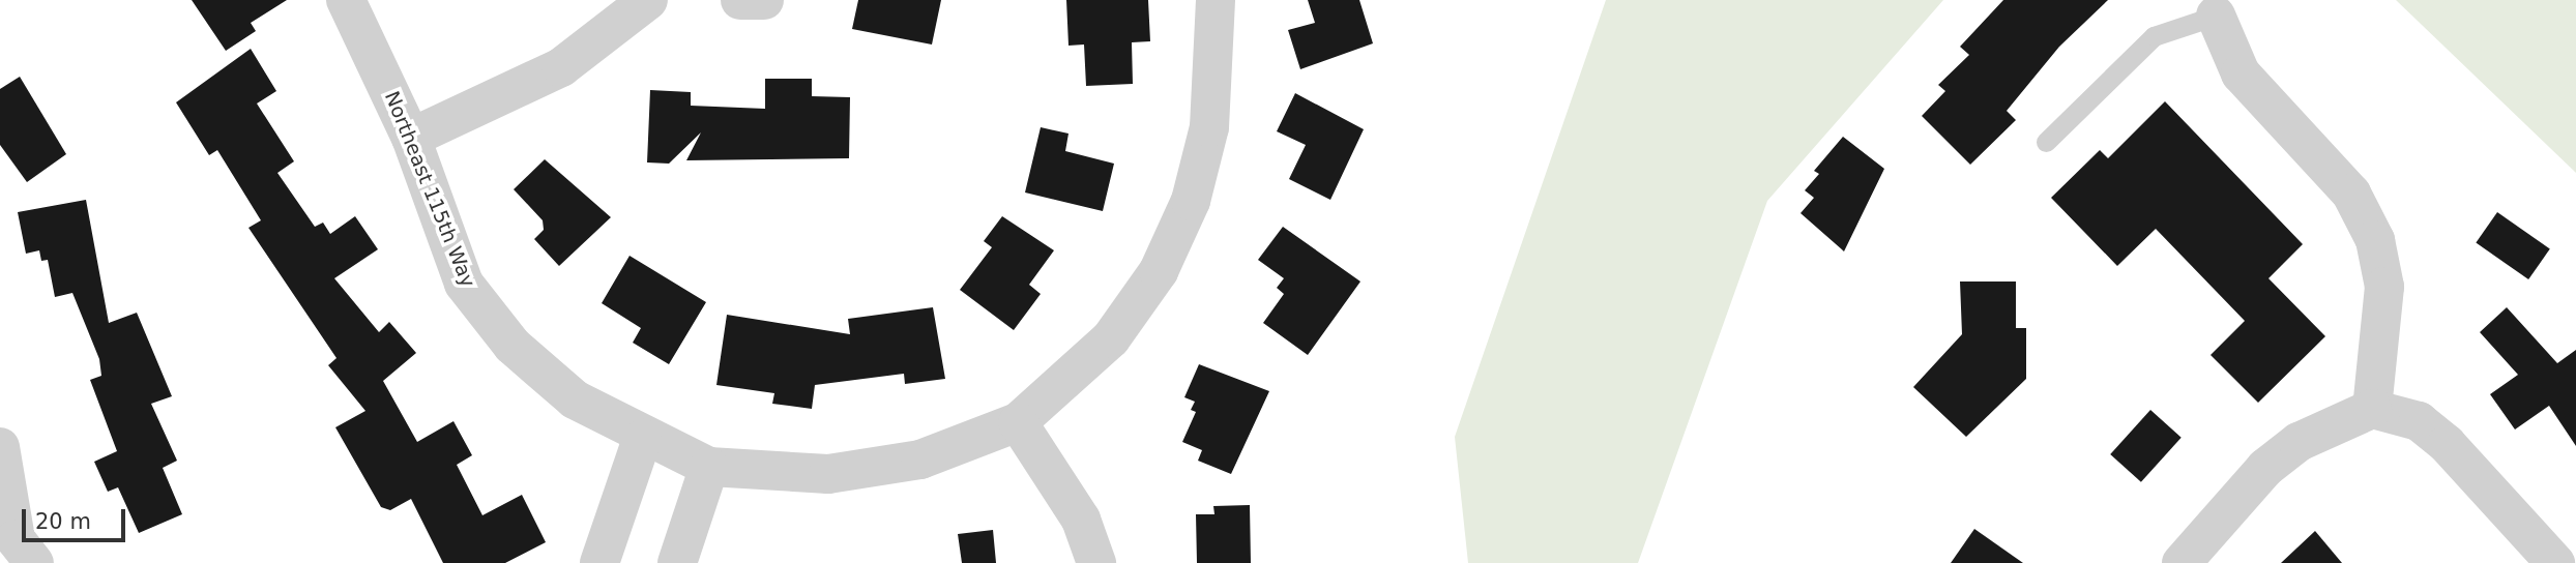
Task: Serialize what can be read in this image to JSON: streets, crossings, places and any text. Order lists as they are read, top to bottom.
{
  "streets": {
    "street": ["Northeast 115th Way"]
  },
  "scale_bar": "20 m"
}
